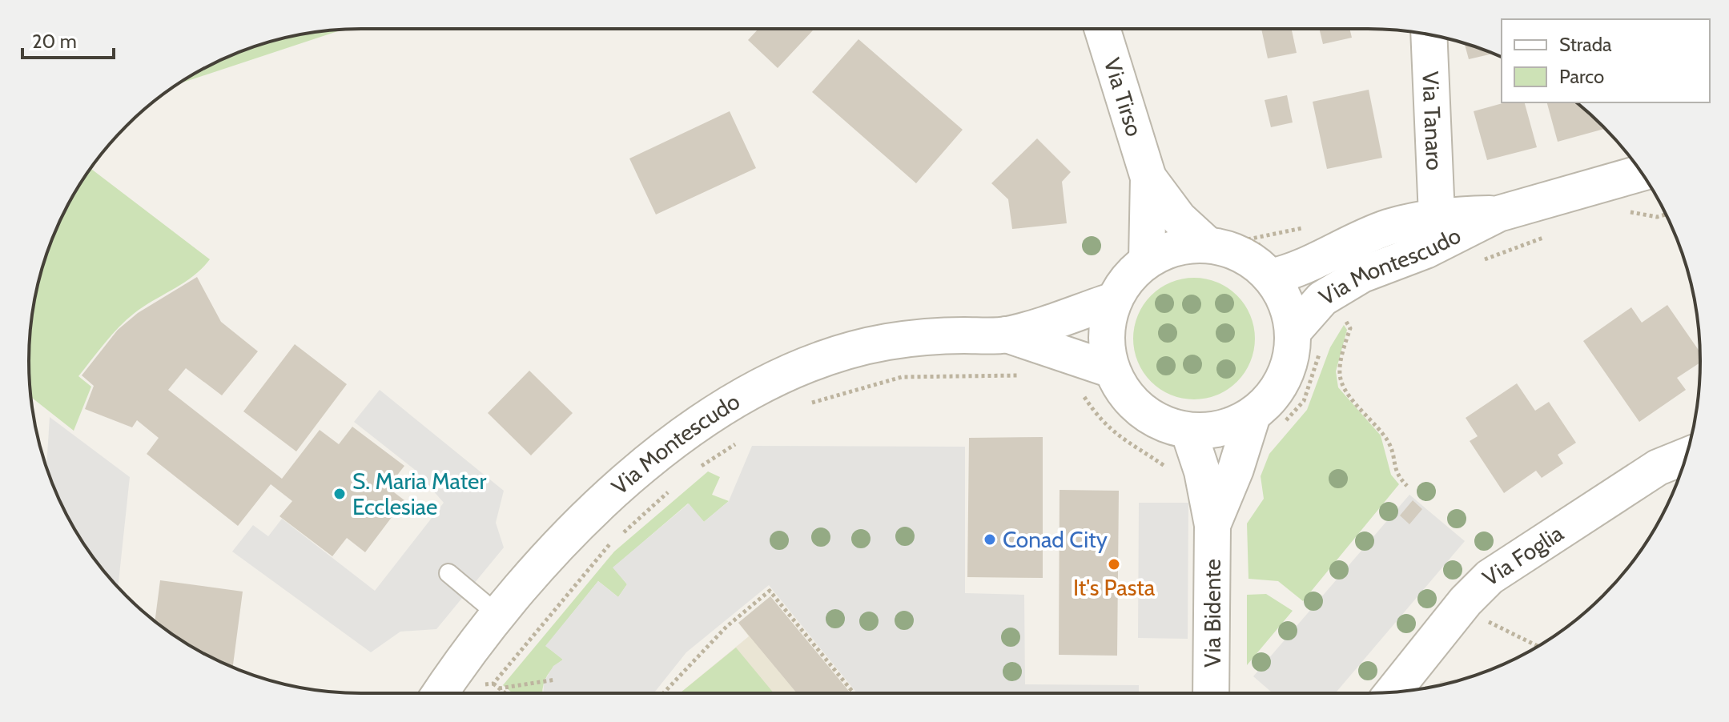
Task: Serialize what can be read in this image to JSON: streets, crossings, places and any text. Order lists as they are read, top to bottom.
{
  "streets": {
    "street": [
      "Via Tirso",
      "Via Tanaro",
      "Via Montescudo",
      "Via Foglia",
      "Via Bidente"
    ]
  },
  "crossings": [
    ["Via Tirso", "Via Montescudo"],
    ["Via Tirso", "Via Bidente"],
    ["Via Tanaro", "Via Montescudo"],
    ["Via Montescudo", "Via Bidente"]
  ],
  "places": ["S. Maria Mater Ecclesiae", "Conad City", "It's Pasta"],
  "legend": ["Strada", "Parco"],
  "scale_bar": "20 m"
}
